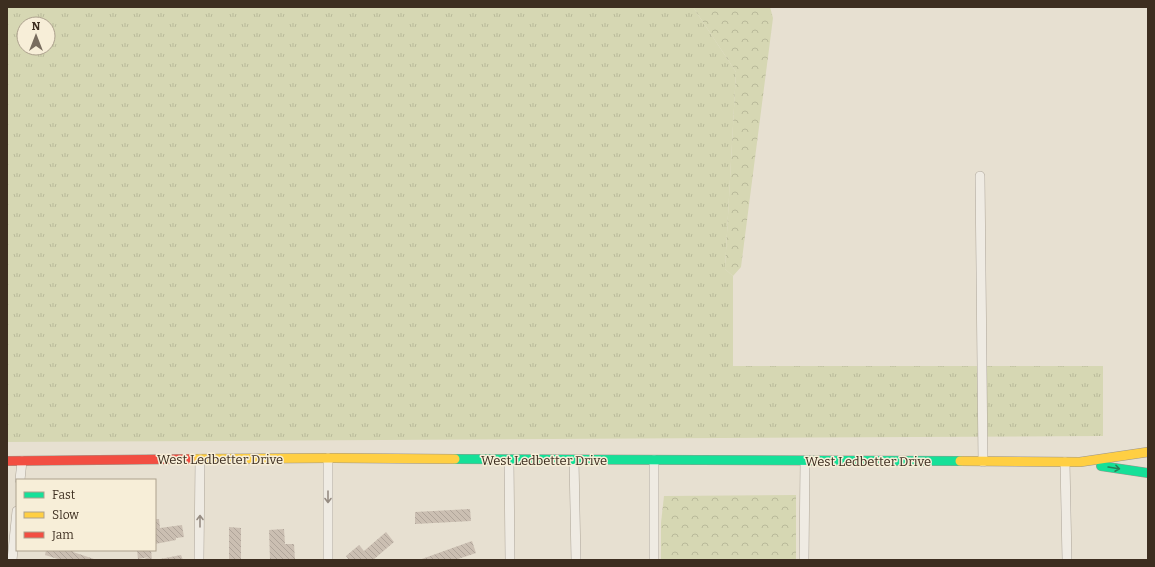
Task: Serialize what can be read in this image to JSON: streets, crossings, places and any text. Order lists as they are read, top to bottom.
{
  "streets": {
    "street": ["West Ledbetter Drive"]
  },
  "legend": ["Fast", "Slow", "Jam"],
  "north": "top"
}
